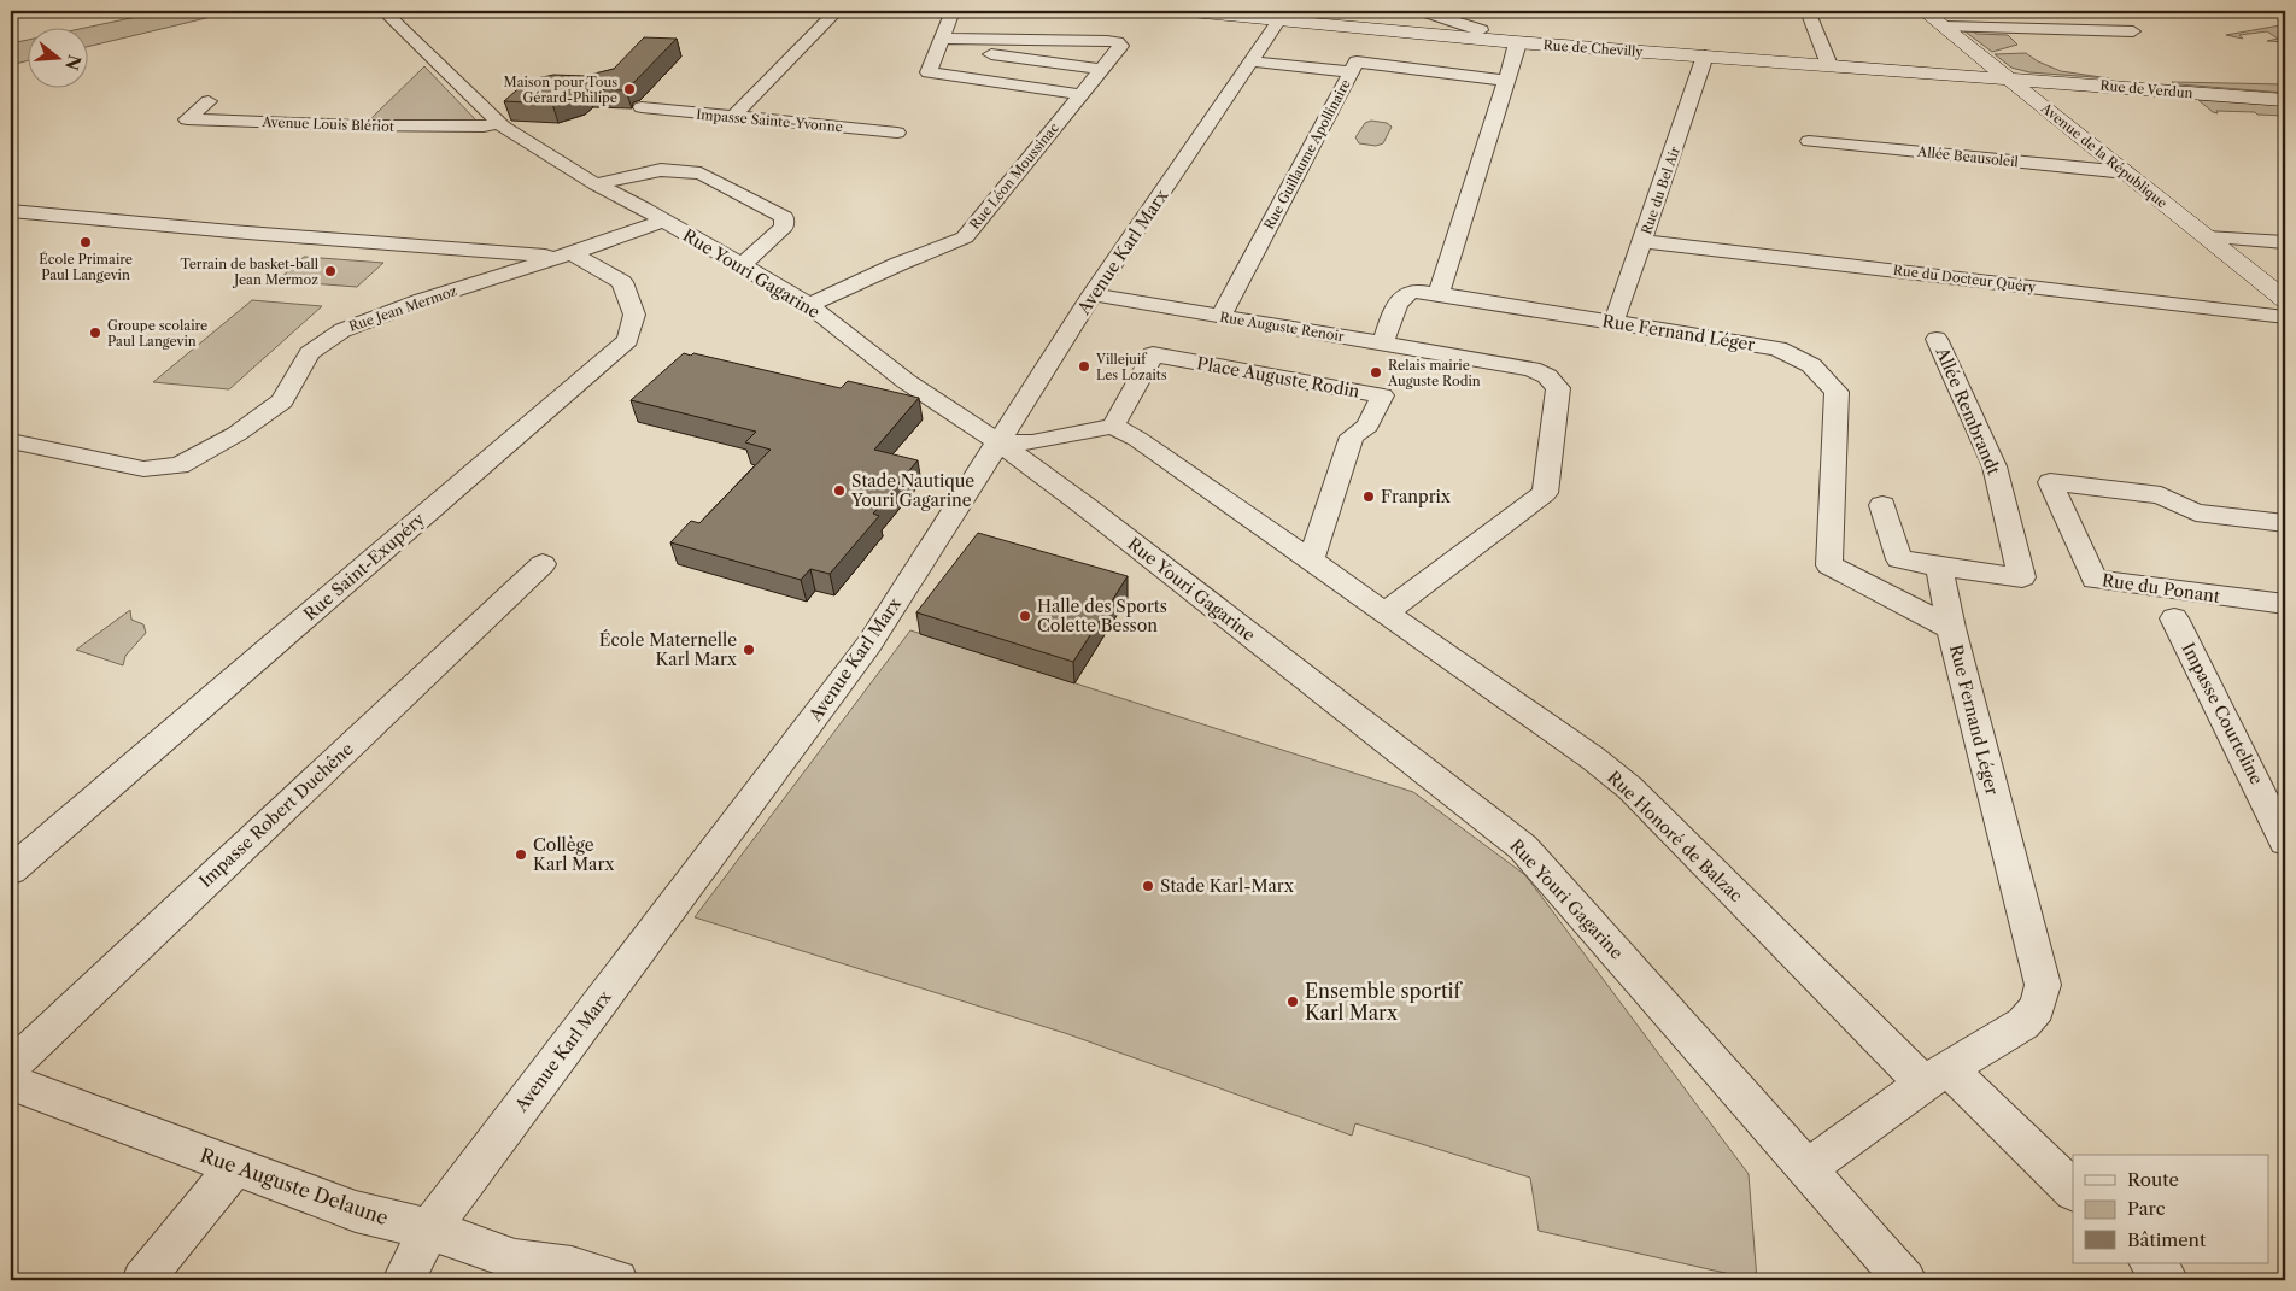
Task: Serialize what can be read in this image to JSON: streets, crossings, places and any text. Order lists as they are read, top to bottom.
{
  "streets": {
    "street": [
      "Rue de Chevilly",
      "Rue de Verdun",
      "Impasse Sainte-Yvonne",
      "Avenue Louis Blériot",
      "Rue Guillaume Apollinaire",
      "Avenue de la République",
      "Allée Beausoleil",
      "Rue Léon Moussinac",
      "Rue du Bel Air",
      "Avenue Karl Marx",
      "Rue Youri Gagarine",
      "Rue du Docteur Quéry",
      "Rue Jean Mermoz",
      "Rue Auguste Renoir",
      "Rue Fernand Léger",
      "Place Auguste Rodin",
      "Allée Rembrandt",
      "Rue Saint-Exupéry",
      "Rue du Ponant",
      "Impasse Courteline",
      "Impasse Robert Duchêne",
      "Rue Honoré de Balzac",
      "Rue Auguste Delaune"
    ]
  },
  "crossings": [
    ["Rue de Chevilly", "Rue de Verdun"],
    ["Rue de Chevilly", "Avenue de la République"],
    ["Rue de Chevilly", "Rue du Bel Air"],
    ["Rue de Chevilly", "Avenue Karl Marx"],
    ["Rue de Verdun", "Avenue de la République"],
    ["Avenue Louis Blériot", "Rue Youri Gagarine"],
    ["Rue Guillaume Apollinaire", "Rue Auguste Renoir"],
    ["Avenue de la République", "Allée Beausoleil"],
    ["Rue Léon Moussinac", "Rue Youri Gagarine"],
    ["Rue du Bel Air", "Rue du Docteur Quéry"],
    ["Rue du Bel Air", "Rue Fernand Léger"],
    ["Avenue Karl Marx", "Rue Youri Gagarine"],
    ["Avenue Karl Marx", "Rue Auguste Renoir"],
    ["Avenue Karl Marx", "Rue Auguste Delaune"],
    ["Rue Youri Gagarine", "Rue Jean Mermoz"],
    ["Rue Youri Gagarine", "Rue Fernand Léger"],
    ["Rue Jean Mermoz", "Rue Saint-Exupéry"],
    ["Rue Auguste Renoir", "Rue Honoré de Balzac"],
    ["Rue Fernand Léger", "Rue Honoré de Balzac"],
    ["Place Auguste Rodin", "Rue Honoré de Balzac"]
  ],
  "places": [
    "Maison pour Tous Gérard-Philipe",
    "École Primaire Paul Langevin",
    "Terrain de basket-ball Jean Mermoz",
    "Groupe scolaire Paul Langevin",
    "Villejuif Les Lozaits",
    "Relais mairie Auguste Rodin",
    "Stade Nautique Youri Gagarine",
    "Franprix",
    "Halle des Sports Colette Besson",
    "École Maternelle Karl Marx",
    "Collège Karl Marx",
    "Stade Karl-Marx",
    "Ensemble sportif Karl Marx"
  ],
  "legend": ["Route", "Parc", "Bâtiment"],
  "north": "right"
}
